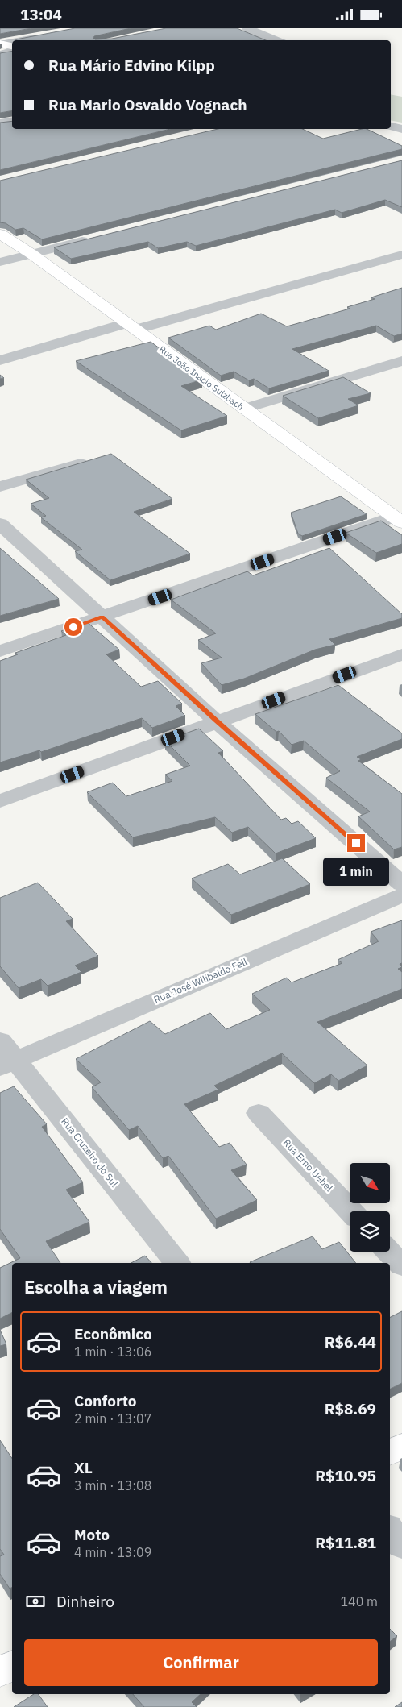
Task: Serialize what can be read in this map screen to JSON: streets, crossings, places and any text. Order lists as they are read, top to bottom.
{
  "streets": {
    "street": [
      "Rua João Inacio Sulzbach",
      "Rua José Wilibaldo Fell",
      "Rua Cruzeiro do Sul",
      "Rua Erno Uebel"
    ]
  },
  "crossings": [
    ["Rua José Wilibaldo Fell", "Rua Cruzeiro do Sul"]
  ],
  "north": "bottom right",
  "page": {
    "status": "13:04",
    "banner": ["Rua Mário Edvino Kilpp", "Rua Mario Osvaldo Vognach"],
    "bubble": "1 min",
    "heading": "Escolha a viagem",
    "list": [
      {
        "name": "Econômico",
        "note": "1 min · 13:06",
        "value": "R$6.44"
      },
      {
        "name": "Conforto",
        "note": "2 min · 13:07",
        "value": "R$8.69"
      },
      {
        "name": "XL",
        "note": "3 min · 13:08",
        "value": "R$10.95"
      },
      {
        "name": "Moto",
        "note": "4 min · 13:09",
        "value": "R$11.81"
      }
    ],
    "pay": ["Dinheiro", "140 m"],
    "buttons": "Confirmar"
  }
}
